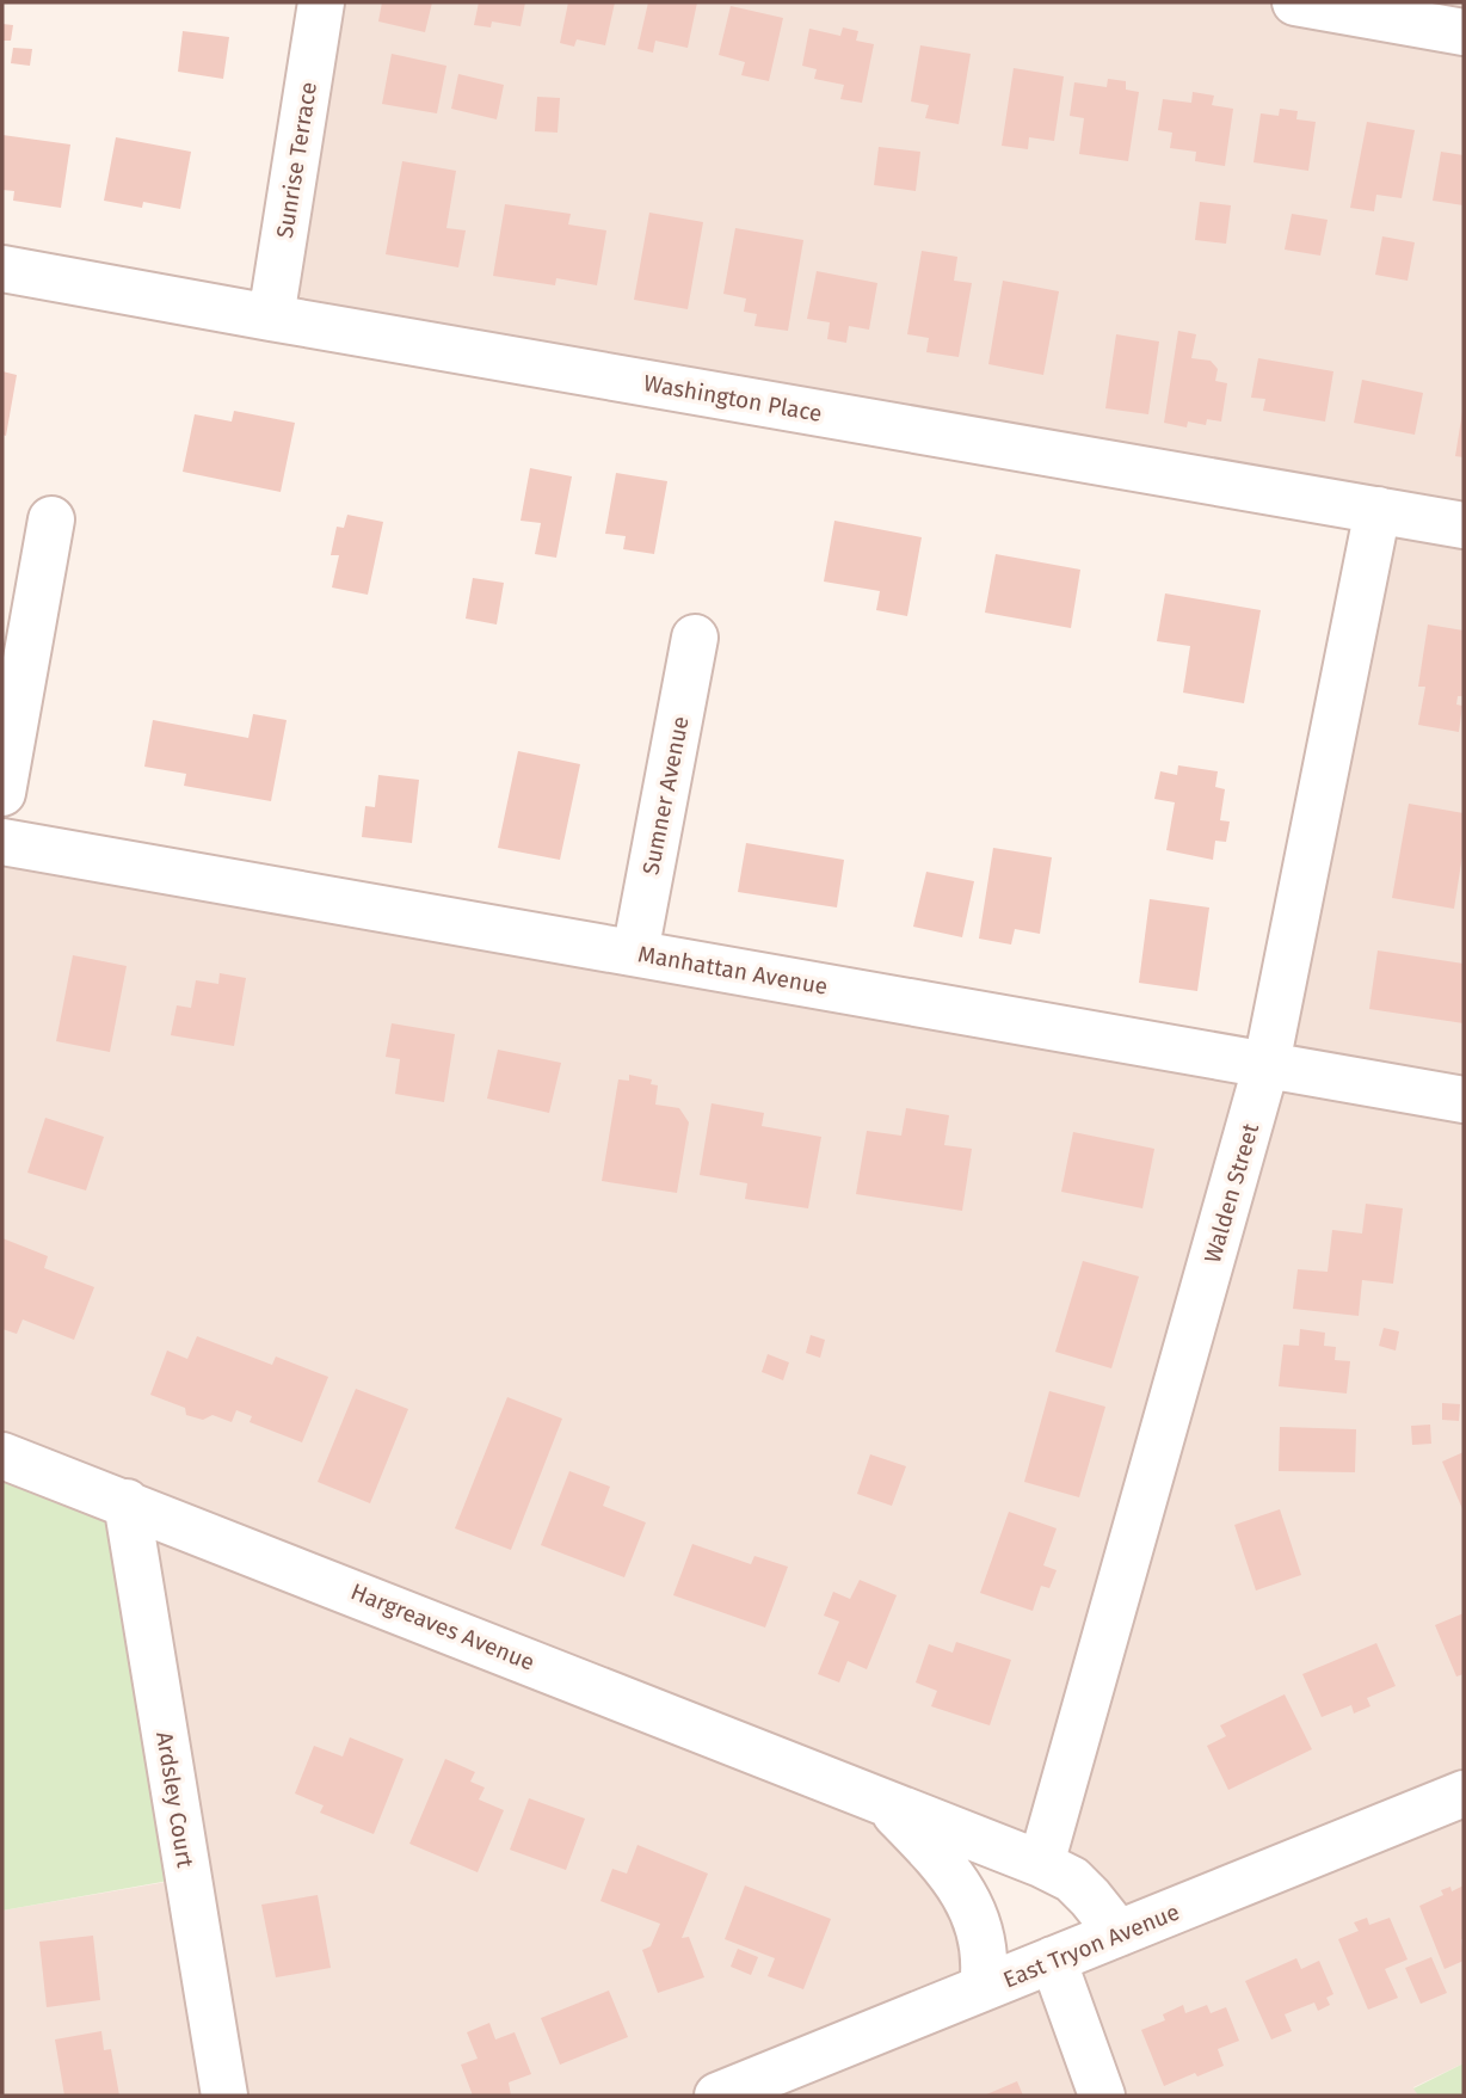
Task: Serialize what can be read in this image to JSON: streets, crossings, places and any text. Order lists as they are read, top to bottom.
{
  "streets": {
    "street": [
      "Sunrise Terrace",
      "Washington Place",
      "Sumner Avenue",
      "Manhattan Avenue",
      "Walden Street",
      "Hargreaves Avenue",
      "Ardsley Court",
      "East Tryon Avenue"
    ]
  },
  "crossings": [
    ["Sunrise Terrace", "Washington Place"],
    ["Washington Place", "Walden Street"],
    ["Sumner Avenue", "Manhattan Avenue"],
    ["Manhattan Avenue", "Walden Street"],
    ["Walden Street", "Hargreaves Avenue"],
    ["Hargreaves Avenue", "Ardsley Court"],
    ["Hargreaves Avenue", "East Tryon Avenue"]
  ]
}
